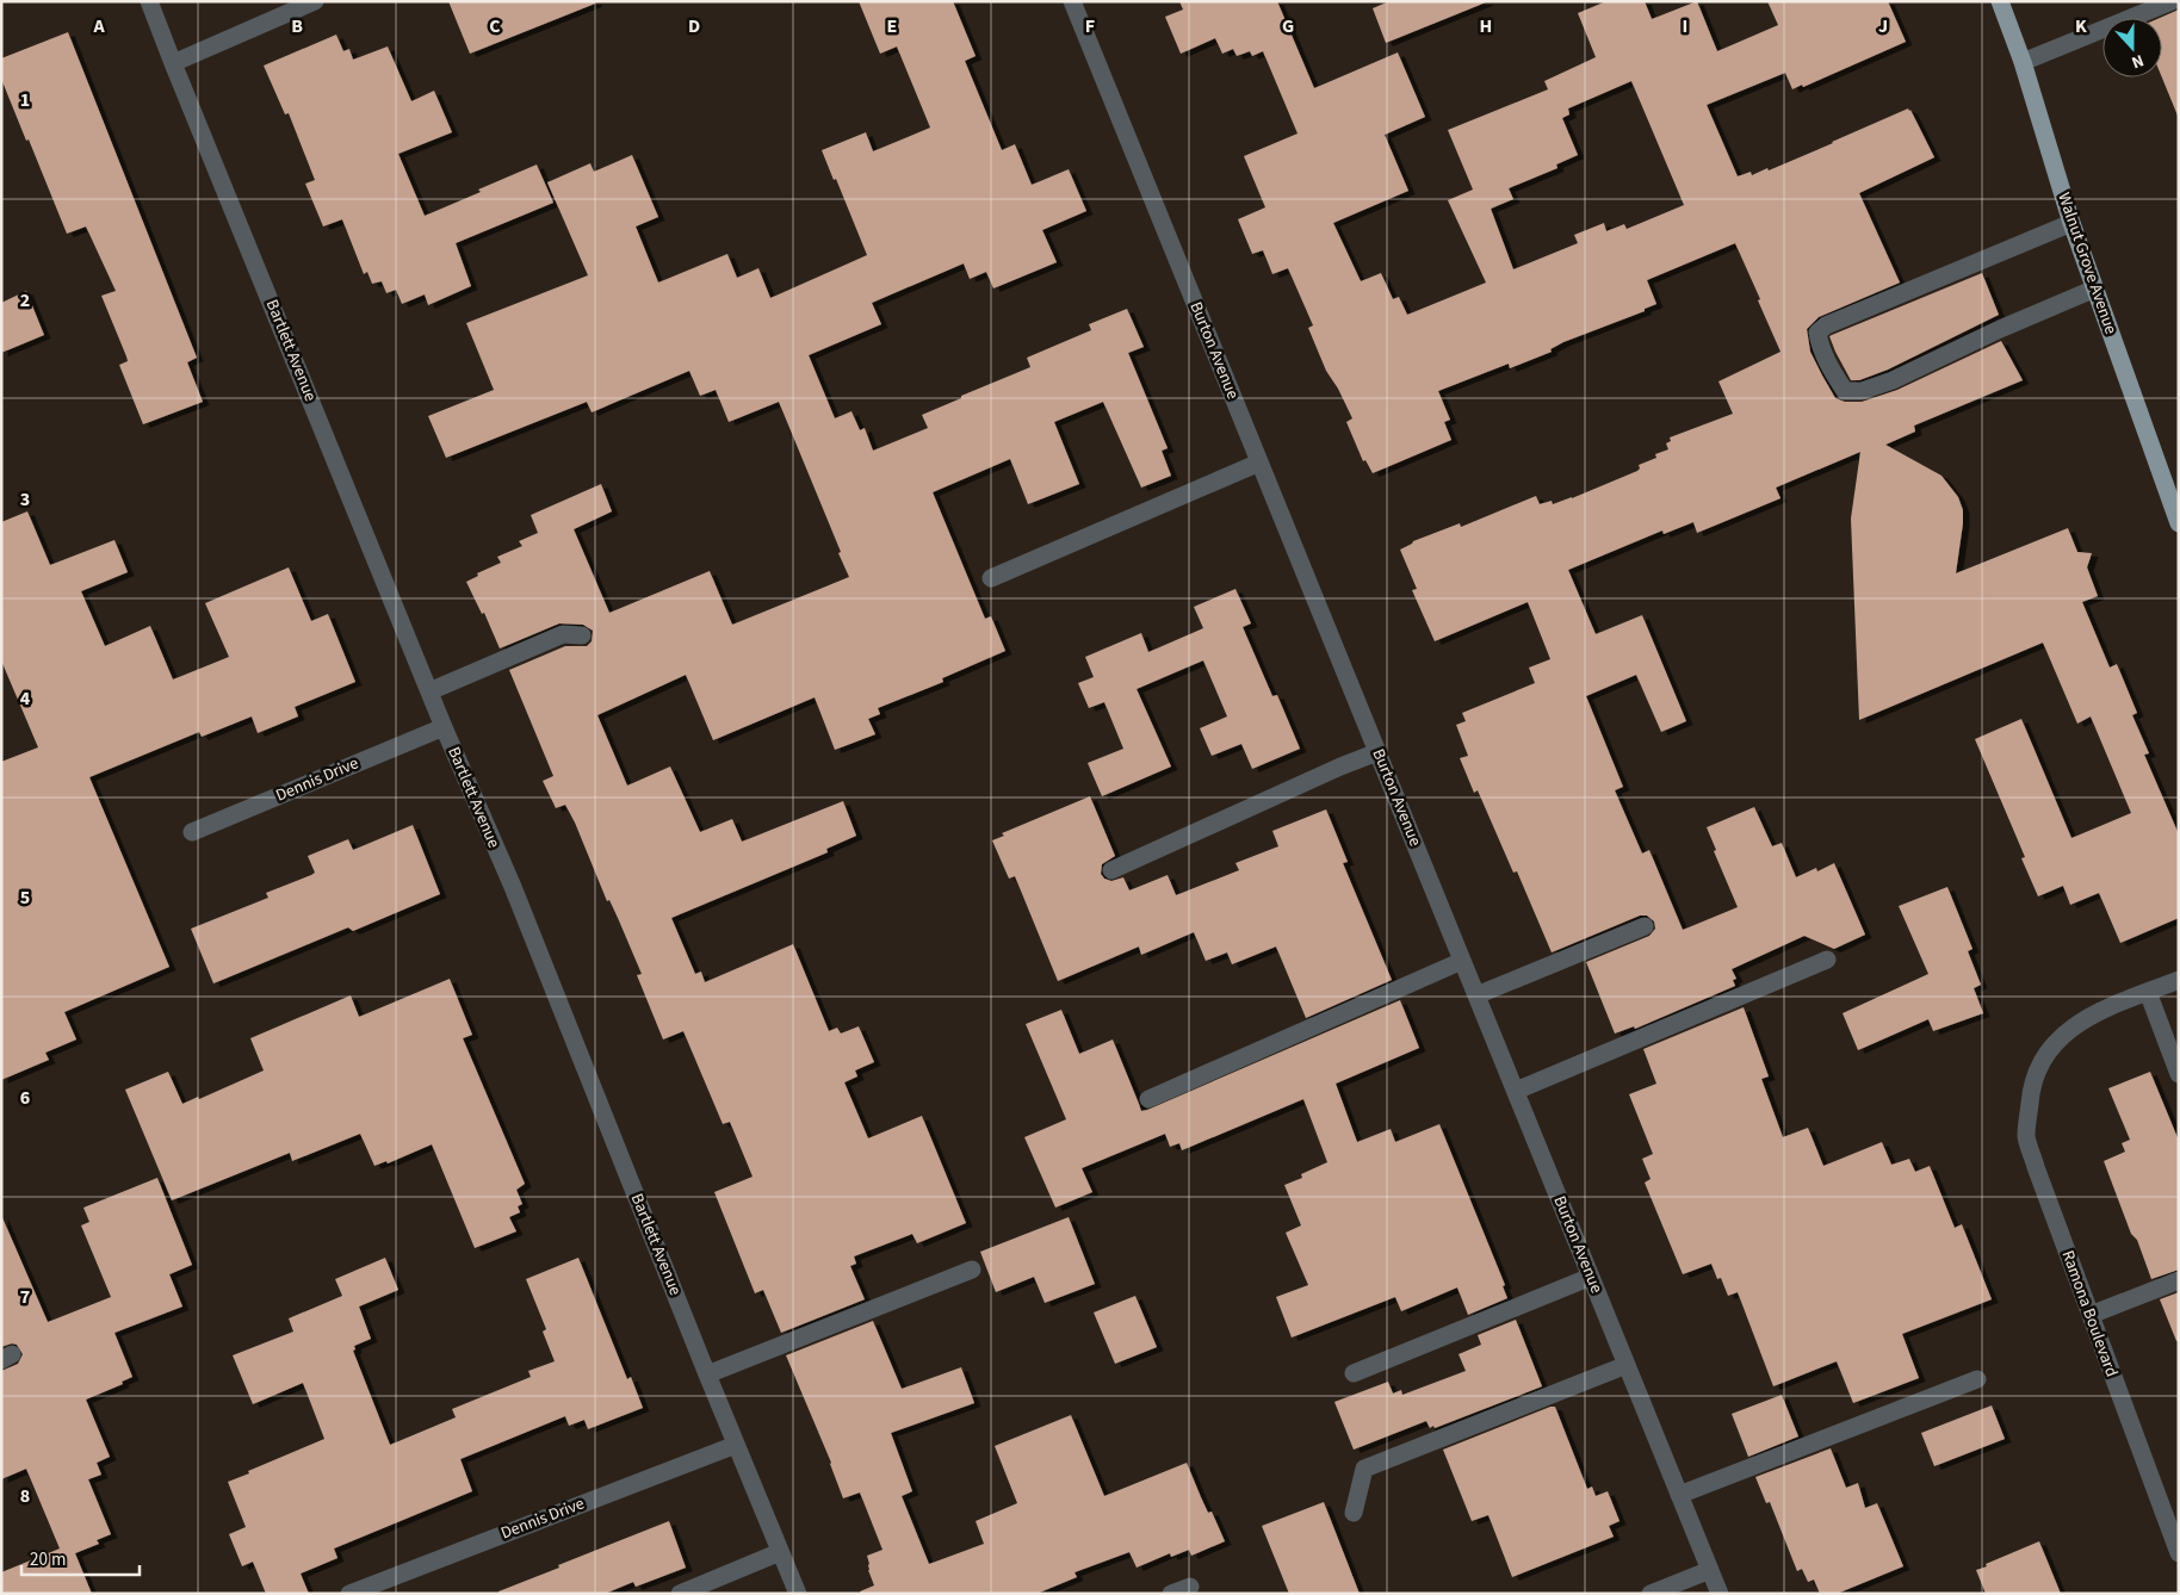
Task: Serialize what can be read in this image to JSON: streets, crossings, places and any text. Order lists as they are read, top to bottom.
{
  "streets": {
    "main road": ["Walnut Grove Avenue"],
    "street": [
      "Bartlett Avenue",
      "Burton Avenue",
      "Dennis Drive",
      "Ramona Boulevard"
    ]
  },
  "crossings": [
    ["Bartlett Avenue", "Dennis Drive"]
  ],
  "scale_bar": "20 m",
  "north": "bottom",
  "grid": {
    "columns": [
      "A",
      "B",
      "C",
      "D",
      "E",
      "F",
      "G",
      "H",
      "I",
      "J",
      "K"
    ],
    "rows": [
      "1",
      "2",
      "3",
      "4",
      "5",
      "6",
      "7",
      "8"
    ]
  }
}
